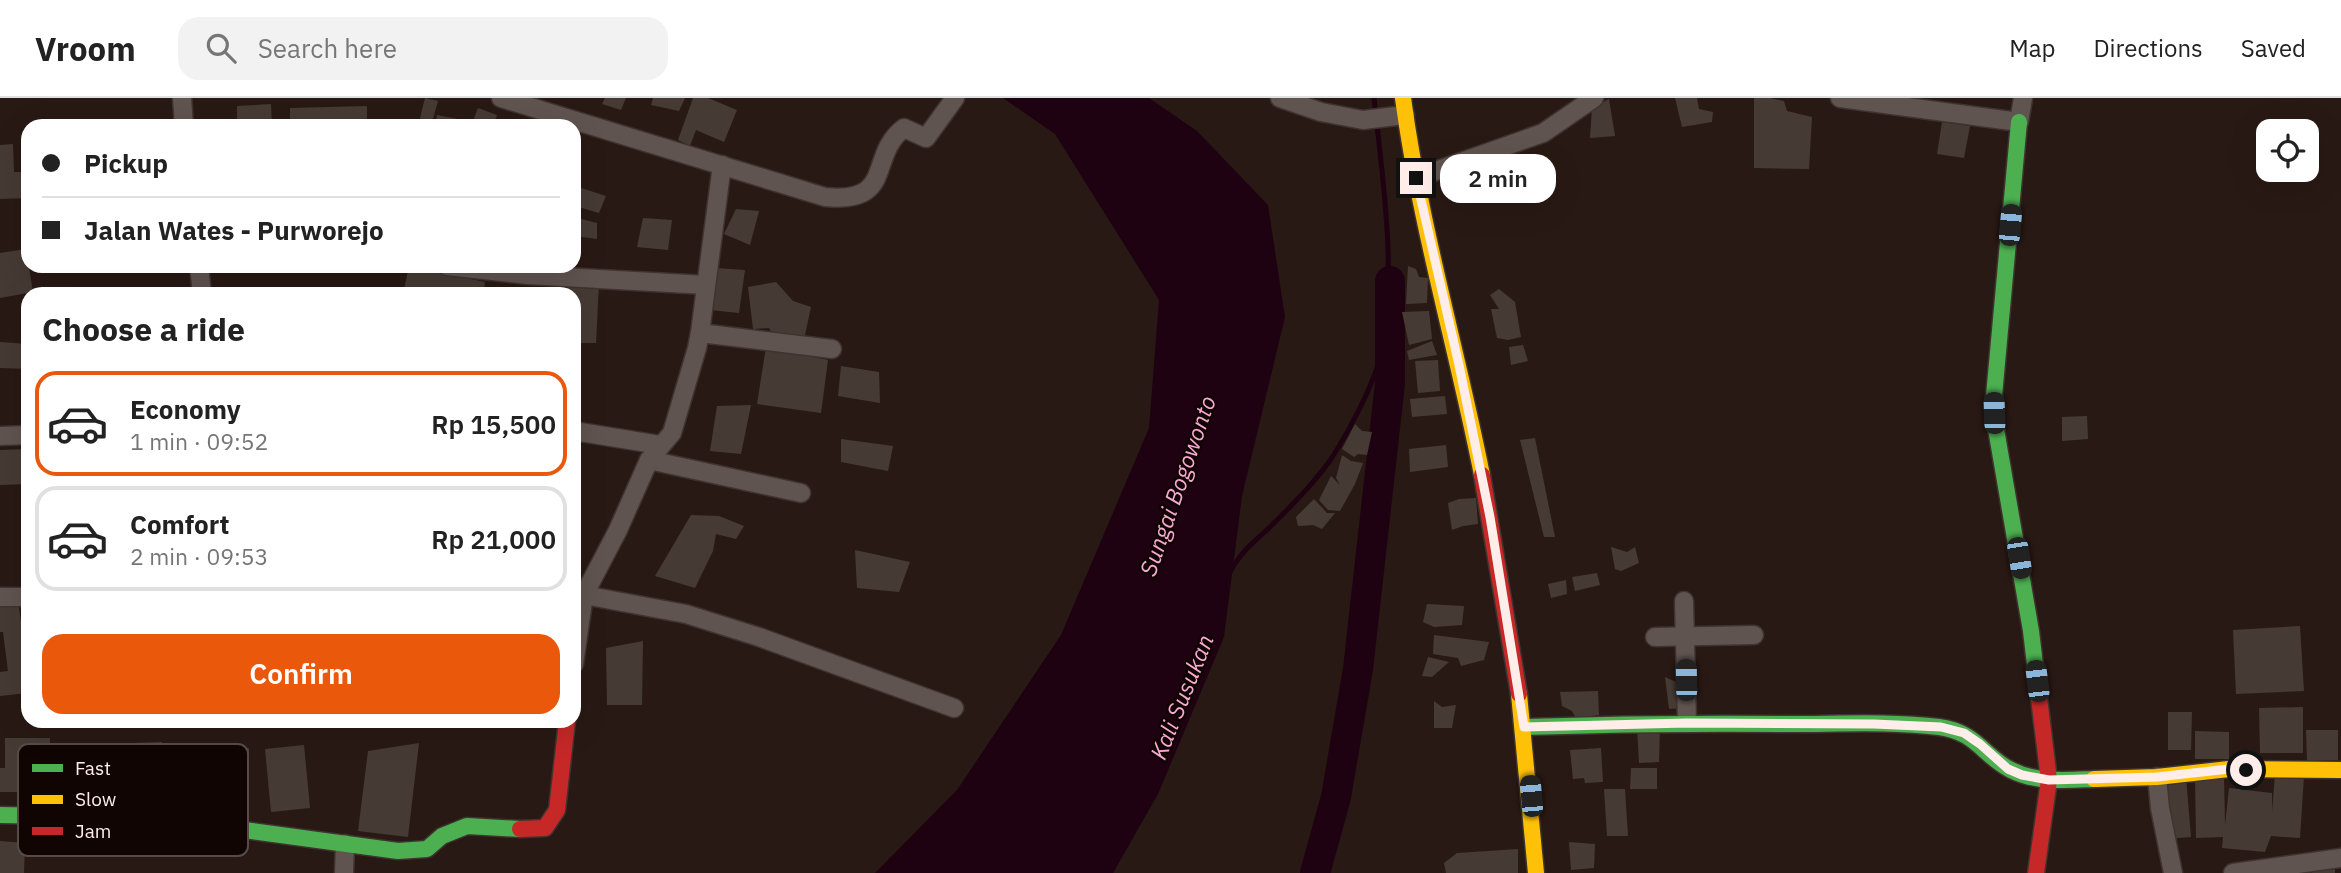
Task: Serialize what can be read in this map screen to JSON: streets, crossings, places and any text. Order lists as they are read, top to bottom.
{
  "water": ["Sungai Bogowonto", "Kali Susukan"],
  "legend": ["Fast", "Slow", "Jam"],
  "page": {
    "header": "Vroom",
    "search": "Search here",
    "nav": ["Map", "Directions", "Saved"],
    "banner": ["Pickup", "Jalan Wates - Purworejo"],
    "bubble": "2 min",
    "heading": "Choose a ride",
    "list": [
      {
        "name": "Economy",
        "note": "1 min · 09:52",
        "value": "Rp 15,500"
      },
      {
        "name": "Comfort",
        "note": "2 min · 09:53",
        "value": "Rp 21,000"
      }
    ],
    "buttons": "Confirm"
  }
}
